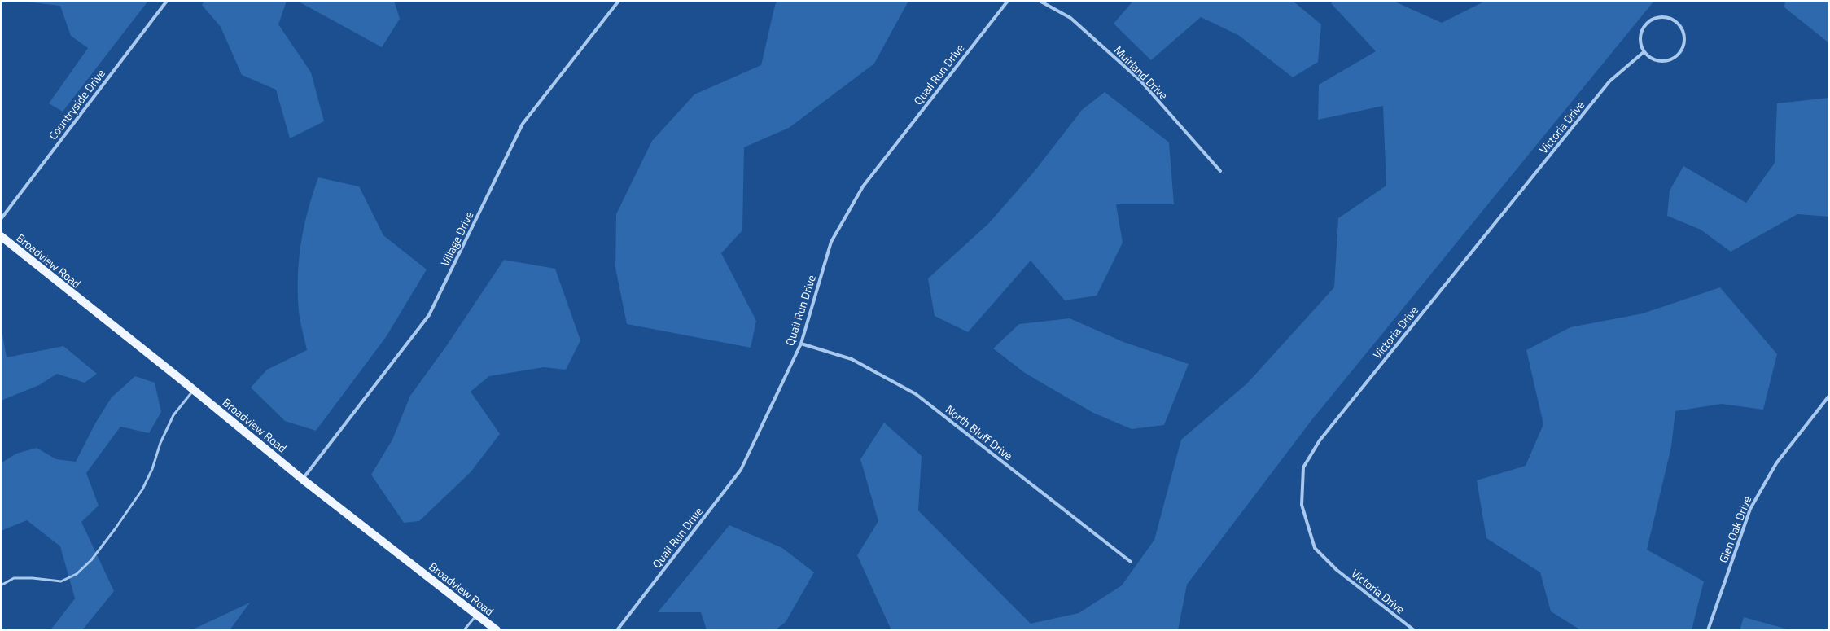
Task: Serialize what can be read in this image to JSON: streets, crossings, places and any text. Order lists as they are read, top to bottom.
{
  "streets": {
    "main road": ["Broadview Road"],
    "street": [
      "Muirland Drive",
      "Quail Run Drive",
      "Countryside Drive",
      "Victoria Drive",
      "Village Drive",
      "North Bluff Drive",
      "Glen Oak Drive"
    ]
  },
  "crossings": [
    ["Quail Run Drive", "North Bluff Drive"],
    ["Village Drive", "Broadview Road"]
  ]
}
